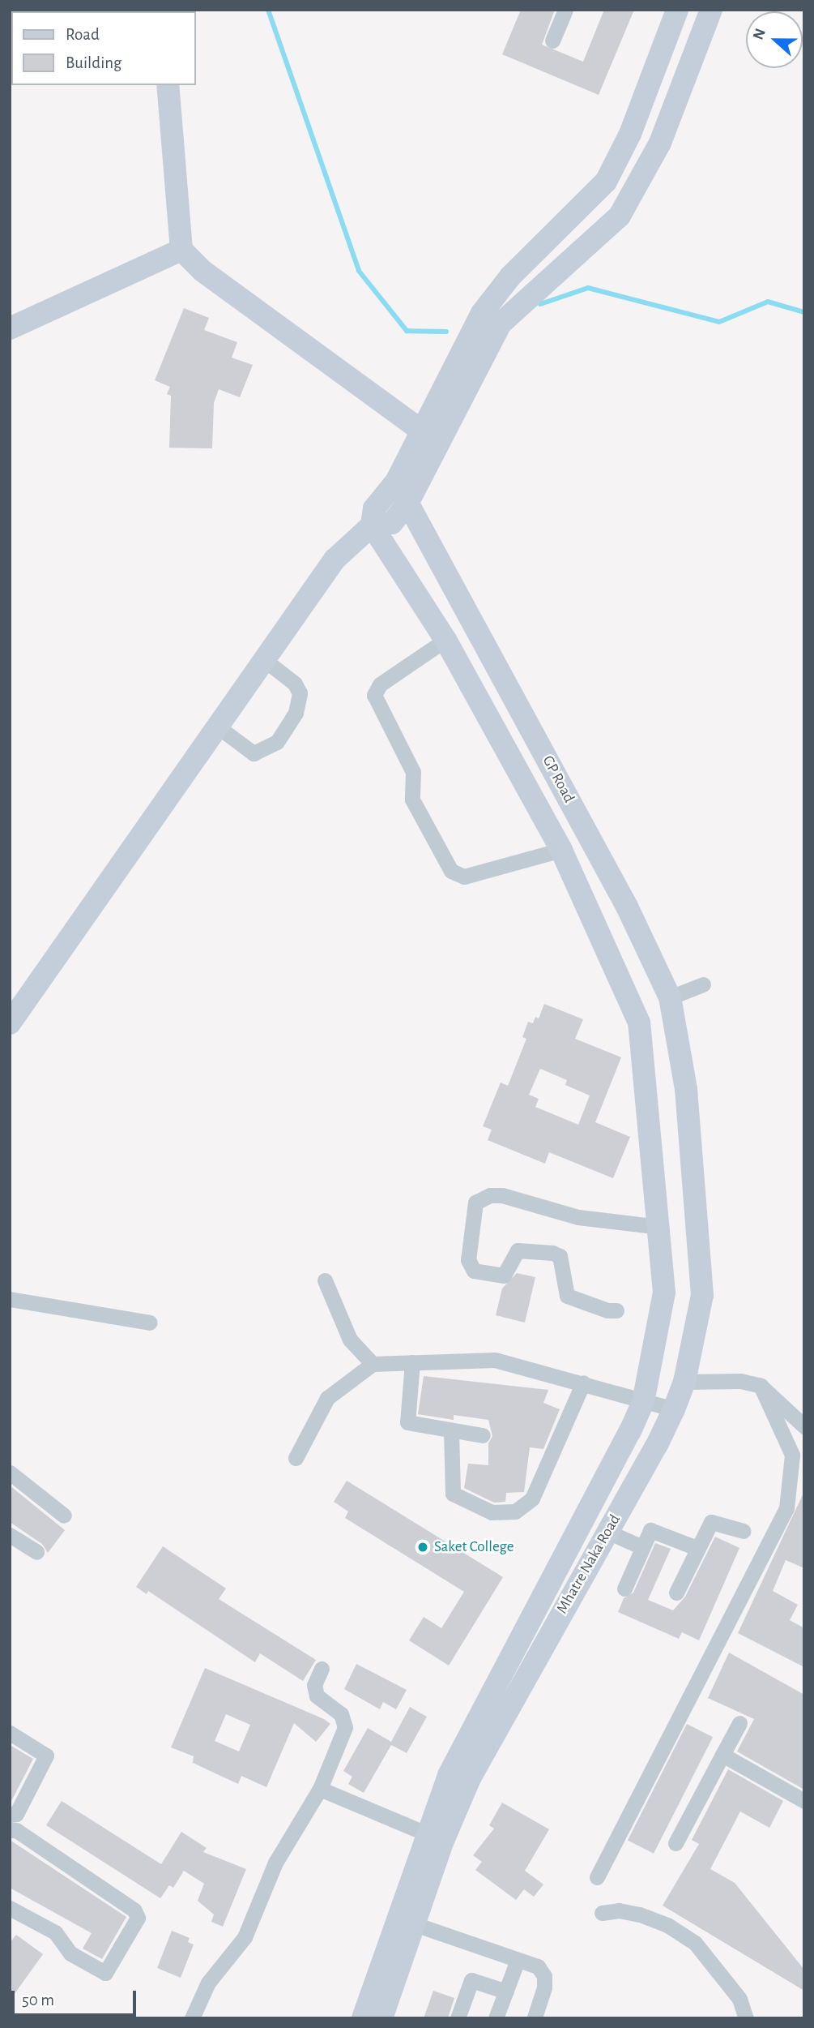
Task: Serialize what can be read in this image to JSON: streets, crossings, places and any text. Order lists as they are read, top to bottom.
{
  "streets": {
    "street": ["GP Road", "Mhatre Naka Road"]
  },
  "crossings": [
    ["GP Road", "Mhatre Naka Road"]
  ],
  "places": ["Saket College"],
  "legend": ["Road", "Building"],
  "scale_bar": "50 m",
  "north": "left"
}
